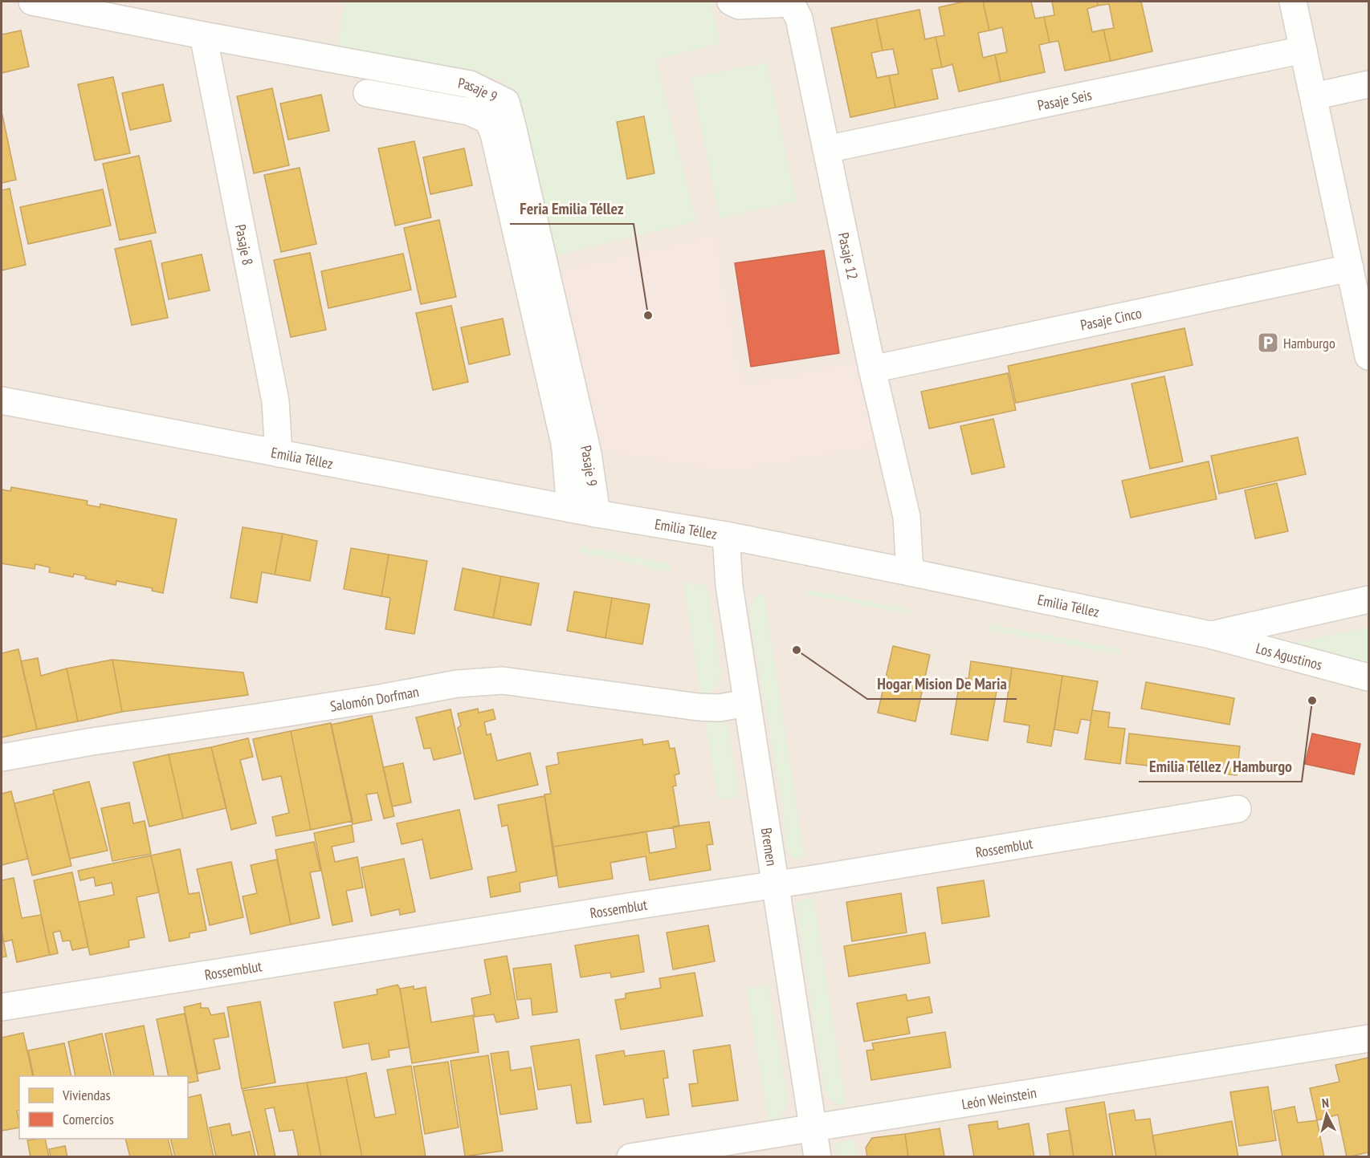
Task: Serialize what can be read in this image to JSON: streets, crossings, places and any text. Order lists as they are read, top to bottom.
{
  "streets": {
    "street": [
      "Pasaje 9",
      "Pasaje Seis",
      "Pasaje 8",
      "Pasaje 12",
      "Pasaje Cinco",
      "Emilia Téllez",
      "Los Agustinos",
      "Salomón Dorfman",
      "Bremen",
      "Rossemblut",
      "León Weinstein"
    ]
  },
  "crossings": [
    ["Pasaje 9", "Pasaje 8"],
    ["Pasaje 9", "Emilia Téllez"],
    ["Pasaje Seis", "Pasaje 12"],
    ["Pasaje 8", "Emilia Téllez"],
    ["Pasaje 12", "Pasaje Cinco"],
    ["Pasaje 12", "Emilia Téllez"],
    ["Emilia Téllez", "Los Agustinos"],
    ["Emilia Téllez", "Bremen"],
    ["Salomón Dorfman", "Bremen"],
    ["Bremen", "Rossemblut"],
    ["Bremen", "León Weinstein"]
  ],
  "places": {
    "other": ["Feria Emilia Téllez", "Hogar Mision De Maria", "Emilia Téllez / Hamburgo"],
    "parking": ["Hamburgo"]
  },
  "legend": ["Viviendas", "Comercios"],
  "north": "top"
}
